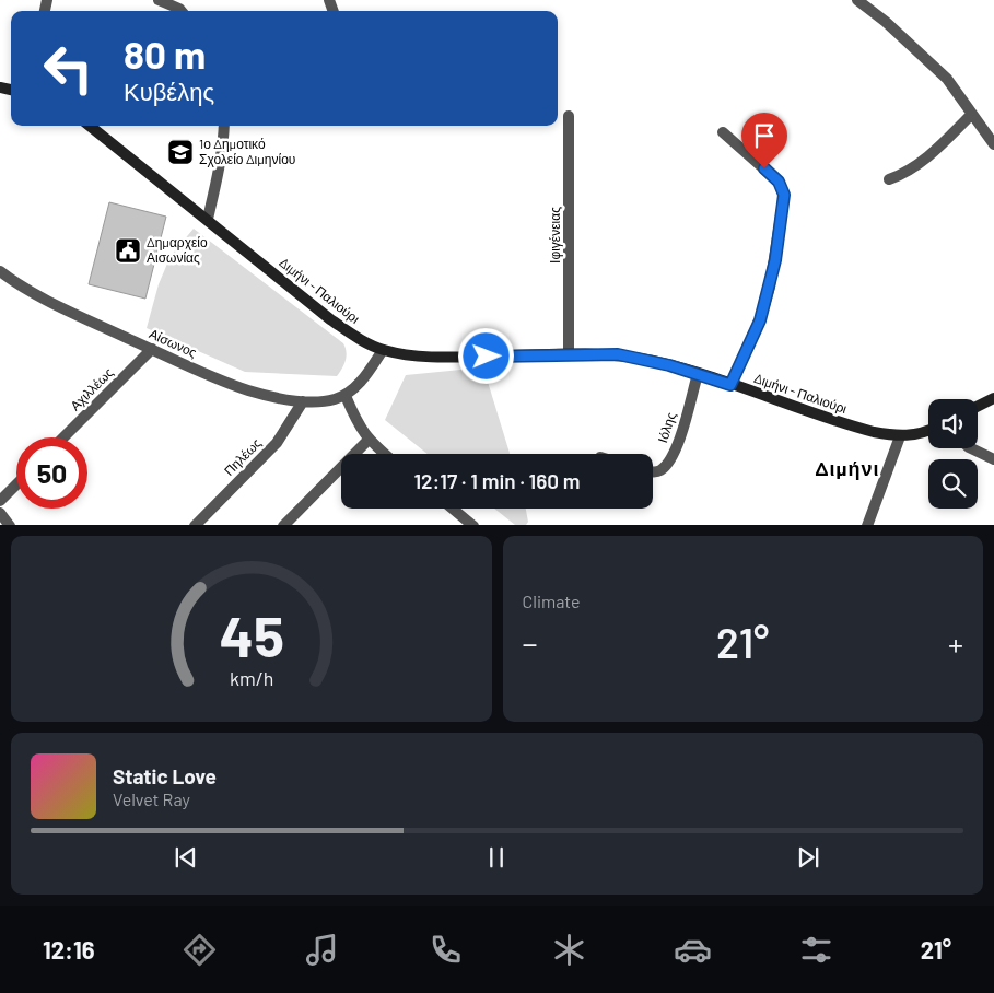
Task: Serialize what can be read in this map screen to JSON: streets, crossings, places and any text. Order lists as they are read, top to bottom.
{
  "streets": {
    "main road": ["Διμήνι - Παλιούρι"],
    "street": [
      "Ιφιγένειας",
      "Αίσωνος",
      "Αχιλλέως",
      "Ιόλης",
      "Πηλέως"
    ]
  },
  "crossings": [
    ["Ιφιγένειας", "Διμήνι - Παλιούρι"],
    ["Διμήνι - Παλιούρι", "Ιόλης"],
    ["Αίσωνος", "Αχιλλέως"],
    ["Αίσωνος", "Πηλέως"]
  ],
  "districts": ["Διμήνι"],
  "places": {
    "school or university": ["1ο Δημοτικό Σχολείο Διμηνίου"],
    "public building": ["Δημαρχείο Αισωνίας"]
  },
  "page": {
    "turn": ["80 m", "Κυβέλης"],
    "limit": "50",
    "trip": "12:17 · 1 min · 160 m",
    "tile": "Climate",
    "heat": ["−", "21°", "+"],
    "song": ["Static Love", "Velvet Ray"],
    "tabs": ["12:16", "21°"],
    "gauge": ["45", "km/h"]
  }
}
